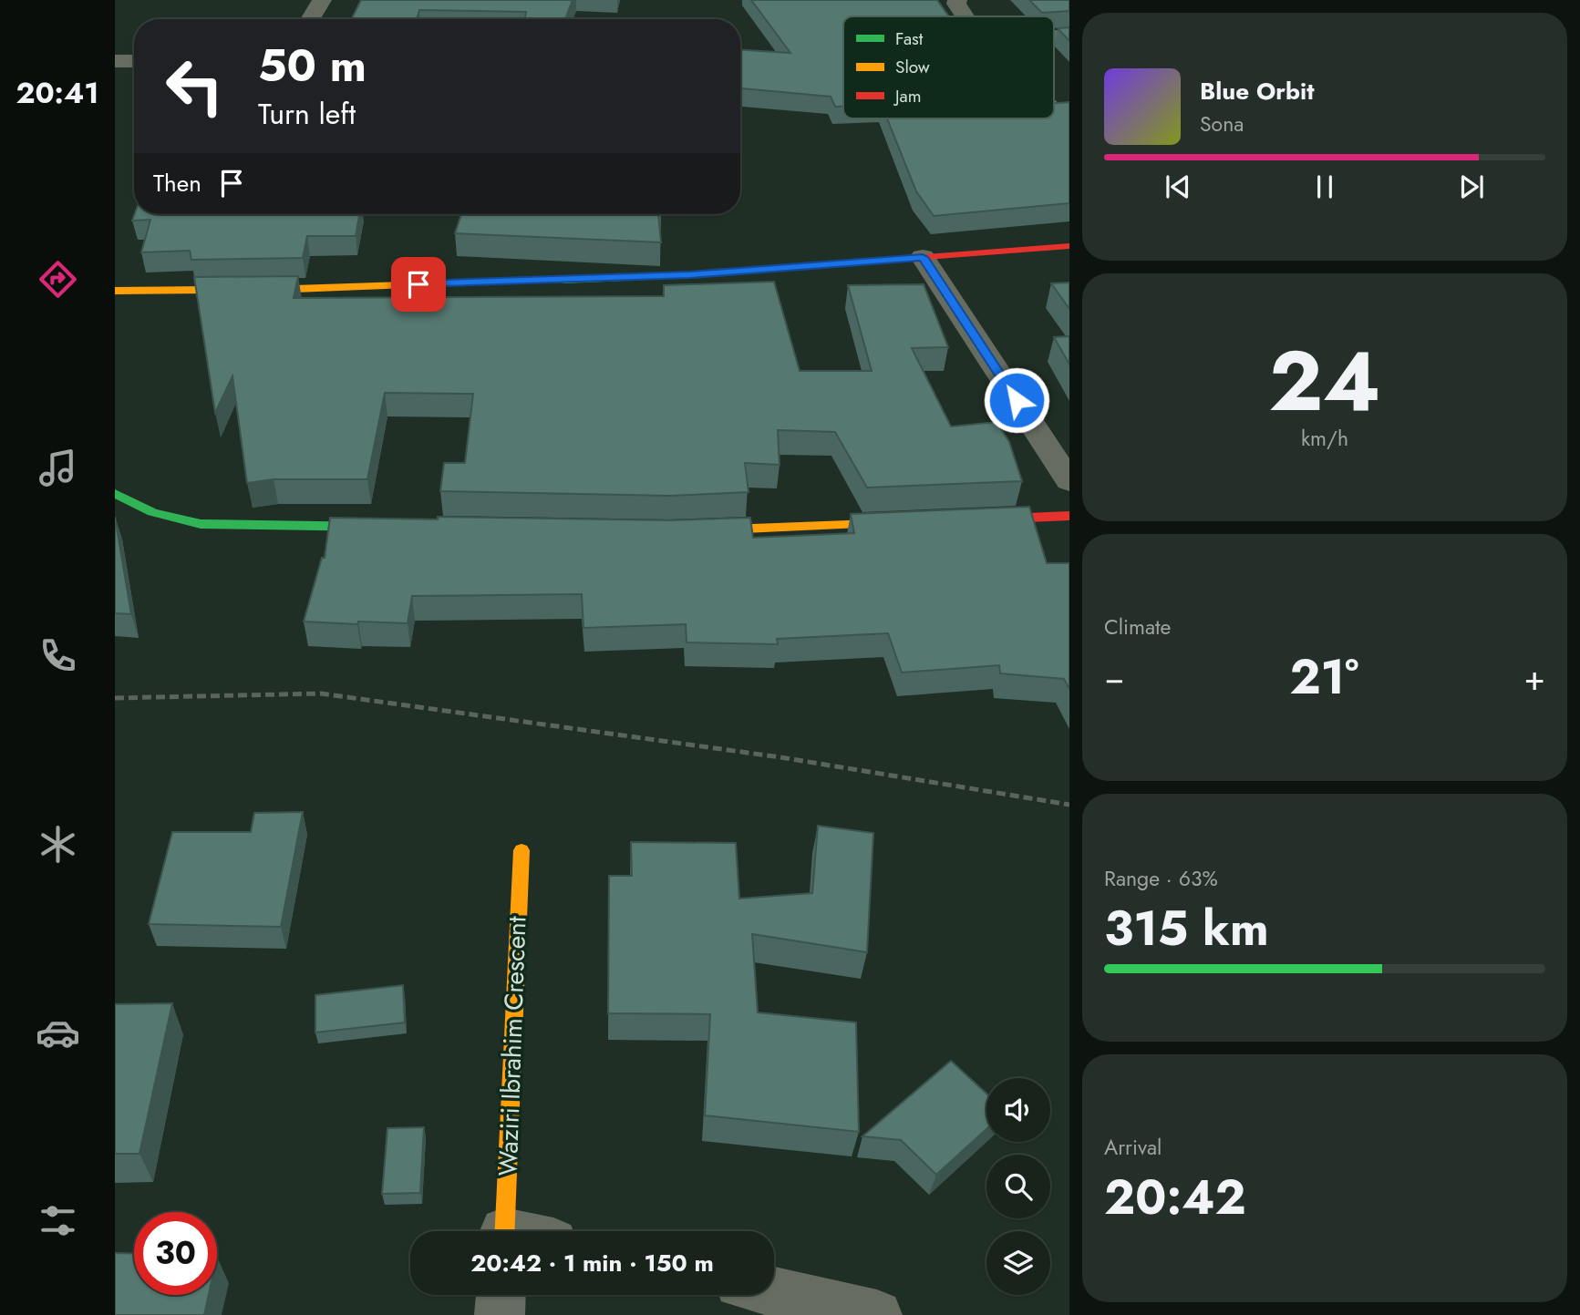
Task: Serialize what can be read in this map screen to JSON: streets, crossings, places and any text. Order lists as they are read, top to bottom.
{
  "streets": {
    "street": ["Waziri Ibrahim Crescent"]
  },
  "legend": ["Fast", "Slow", "Jam"],
  "page": {
    "tabs": "20:41",
    "turn": ["50 m", "Turn left"],
    "song": ["Blue Orbit", "Sona"],
    "then": "Then",
    "tile": [
      ["24", "km/h"],
      "Climate",
      ["Range · 63%", "315 km"],
      ["Arrival", "20:42"]
    ],
    "heat": ["−", "21°", "+"],
    "limit": "30",
    "trip": "20:42 · 1 min · 150 m"
  }
}
